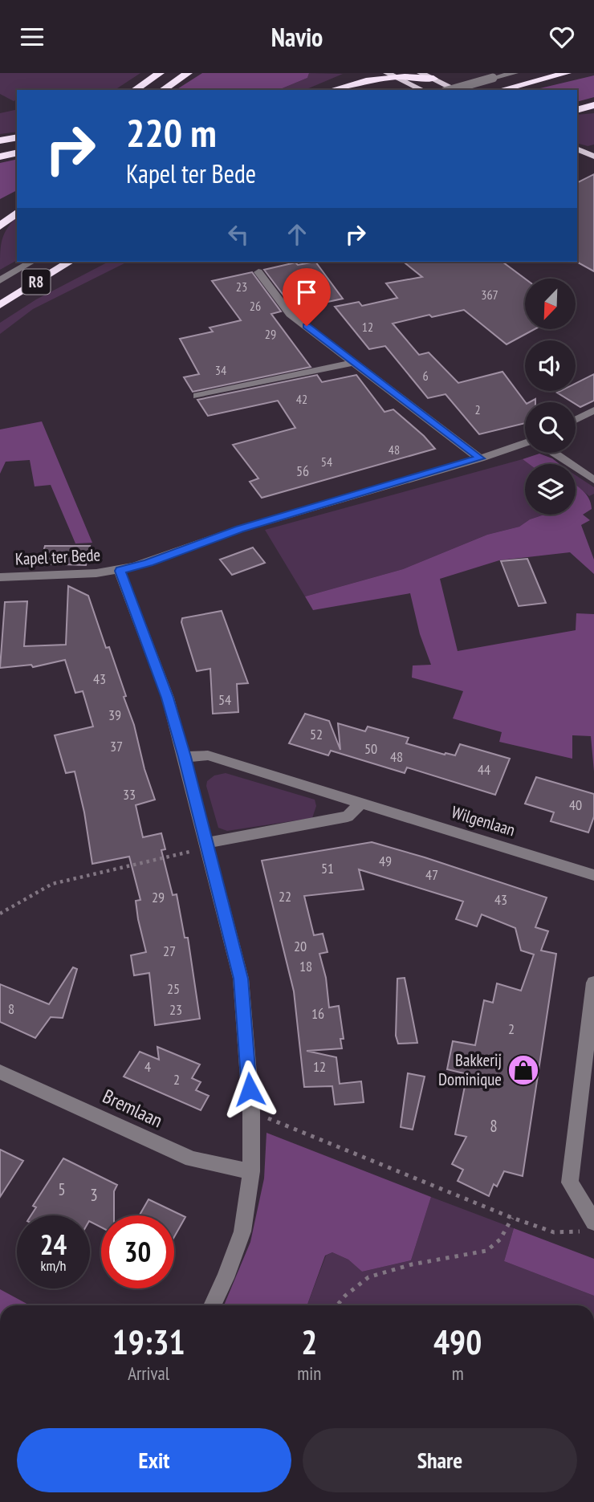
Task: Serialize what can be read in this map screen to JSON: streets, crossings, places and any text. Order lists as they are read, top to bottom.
{
  "streets": {
    "highway": ["R8"],
    "street": ["Kapel ter Bede", "Wilgenlaan", "Bremlaan"]
  },
  "places": {
    "shop": ["Bakkerij Dominique"]
  },
  "house_numbers": [
    "23",
    "367",
    "26",
    "12",
    "29",
    "34",
    "6",
    "42",
    "2",
    "48",
    "54",
    "56",
    "43",
    "54",
    "39",
    "52",
    "37",
    "50",
    "48",
    "44",
    "33",
    "40",
    "49",
    "51",
    "47",
    "22",
    "29",
    "43",
    "20",
    "27",
    "18",
    "25",
    "8",
    "23",
    "16",
    "2",
    "4",
    "12",
    "2",
    "8",
    "5",
    "3"
  ],
  "north": "bottom left",
  "page": {
    "header": "Navio",
    "turn": ["220 m", "Kapel ter Bede"],
    "speed": "24 km/h",
    "limit": "30",
    "eta": [
      "19:31",
      "Arrival",
      "2",
      "min",
      "490",
      "m"
    ],
    "buttons": ["Exit", "Share"]
  }
}
